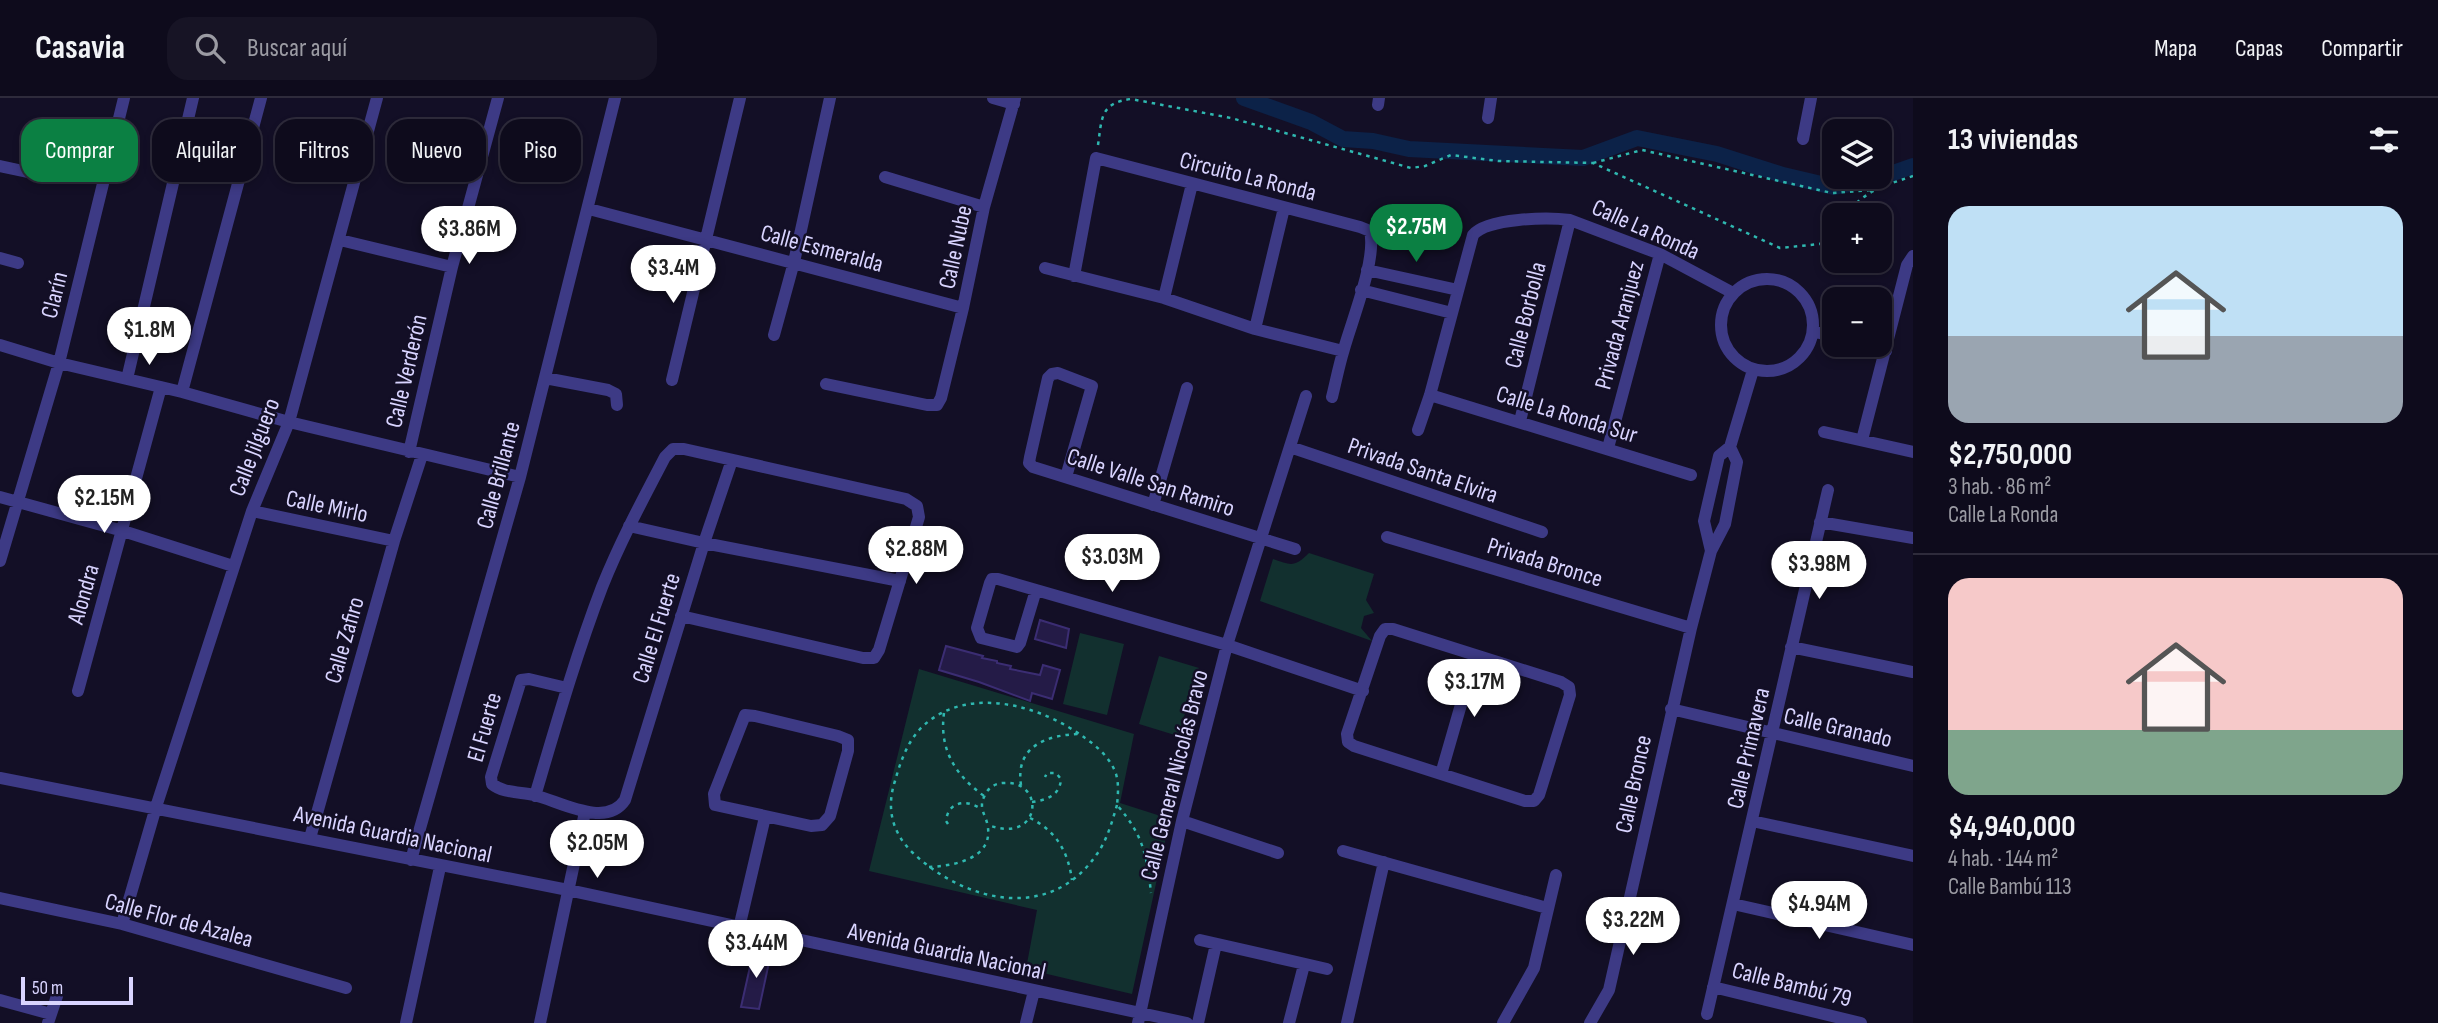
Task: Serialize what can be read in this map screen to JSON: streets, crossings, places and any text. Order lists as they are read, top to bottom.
{
  "streets": {
    "street": [
      "Circuito La Ronda",
      "Calle La Ronda",
      "Calle Nube",
      "Calle Esmeralda",
      "Clarín",
      "Calle Borbolla",
      "Privada Aranjuez",
      "Calle Verderón",
      "Calle La Ronda Sur",
      "Calle Jilguero",
      "Privada Santa Elvira",
      "Calle Brillante",
      "Calle Valle San Ramiro",
      "Calle Mirlo",
      "Privada Bronce",
      "Alondra",
      "Calle El Fuerte",
      "Calle Zafiro",
      "El Fuerte",
      "Calle Granado",
      "Calle Primavera",
      "Calle General Nicolás Bravo",
      "Calle Bronce",
      "Avenida Guardia Nacional",
      "Calle Flor de Azalea",
      "Calle Bambú 79"
    ]
  },
  "crossings": [
    ["Calle La Ronda", "Calle Borbolla"],
    ["Calle La Ronda", "Privada Aranjuez"],
    ["Calle La Ronda", "Calle La Ronda Sur"],
    ["Calle La Ronda", "Calle Bronce"],
    ["Calle Nube", "Calle Esmeralda"],
    ["Calle Esmeralda", "Calle Brillante"],
    ["Calle Borbolla", "Calle La Ronda Sur"],
    ["Privada Aranjuez", "Calle La Ronda Sur"],
    ["Calle Verderón", "Calle Zafiro"],
    ["Calle Jilguero", "Calle Mirlo"],
    ["Calle Jilguero", "Avenida Guardia Nacional"],
    ["Calle Jilguero", "Calle Flor de Azalea"],
    ["Privada Santa Elvira", "Calle General Nicolás Bravo"],
    ["Calle Brillante", "Avenida Guardia Nacional"],
    ["Calle Valle San Ramiro", "Calle General Nicolás Bravo"],
    ["Calle Mirlo", "Calle Zafiro"],
    ["Privada Bronce", "Calle Bronce"],
    ["Calle El Fuerte", "El Fuerte"],
    ["Calle Zafiro", "Avenida Guardia Nacional"],
    ["Calle Granado", "Calle Primavera"],
    ["Calle Granado", "Calle Bronce"],
    ["Calle Primavera", "Calle Bambú 79"],
    ["Calle General Nicolás Bravo", "Avenida Guardia Nacional"]
  ],
  "scale_bar": "50 m",
  "page": {
    "header": "Casavia",
    "search": "Buscar aquí",
    "nav": ["Mapa", "Capas", "Compartir"],
    "heading": "13 viviendas",
    "map_buttons": ["+", "−"],
    "chip": [
      "Comprar",
      "Alquilar",
      "Filtros",
      "Nuevo",
      "Piso"
    ],
    "list": [
      {
        "name": "$2,750,000",
        "note": "3 hab. · 86 m² · Calle La Ronda"
      },
      {
        "name": "$4,940,000",
        "note": "4 hab. · 144 m² · Calle Bambú 113"
      }
    ],
    "price": [
      "$2.75M",
      "$3.86M",
      "$3.4M",
      "$1.8M",
      "$2.15M",
      "$2.88M",
      "$3.03M",
      "$3.98M",
      "$3.17M",
      "$2.05M",
      "$4.94M",
      "$3.22M",
      "$3.44M"
    ],
    "scale": "50 m"
  }
}
